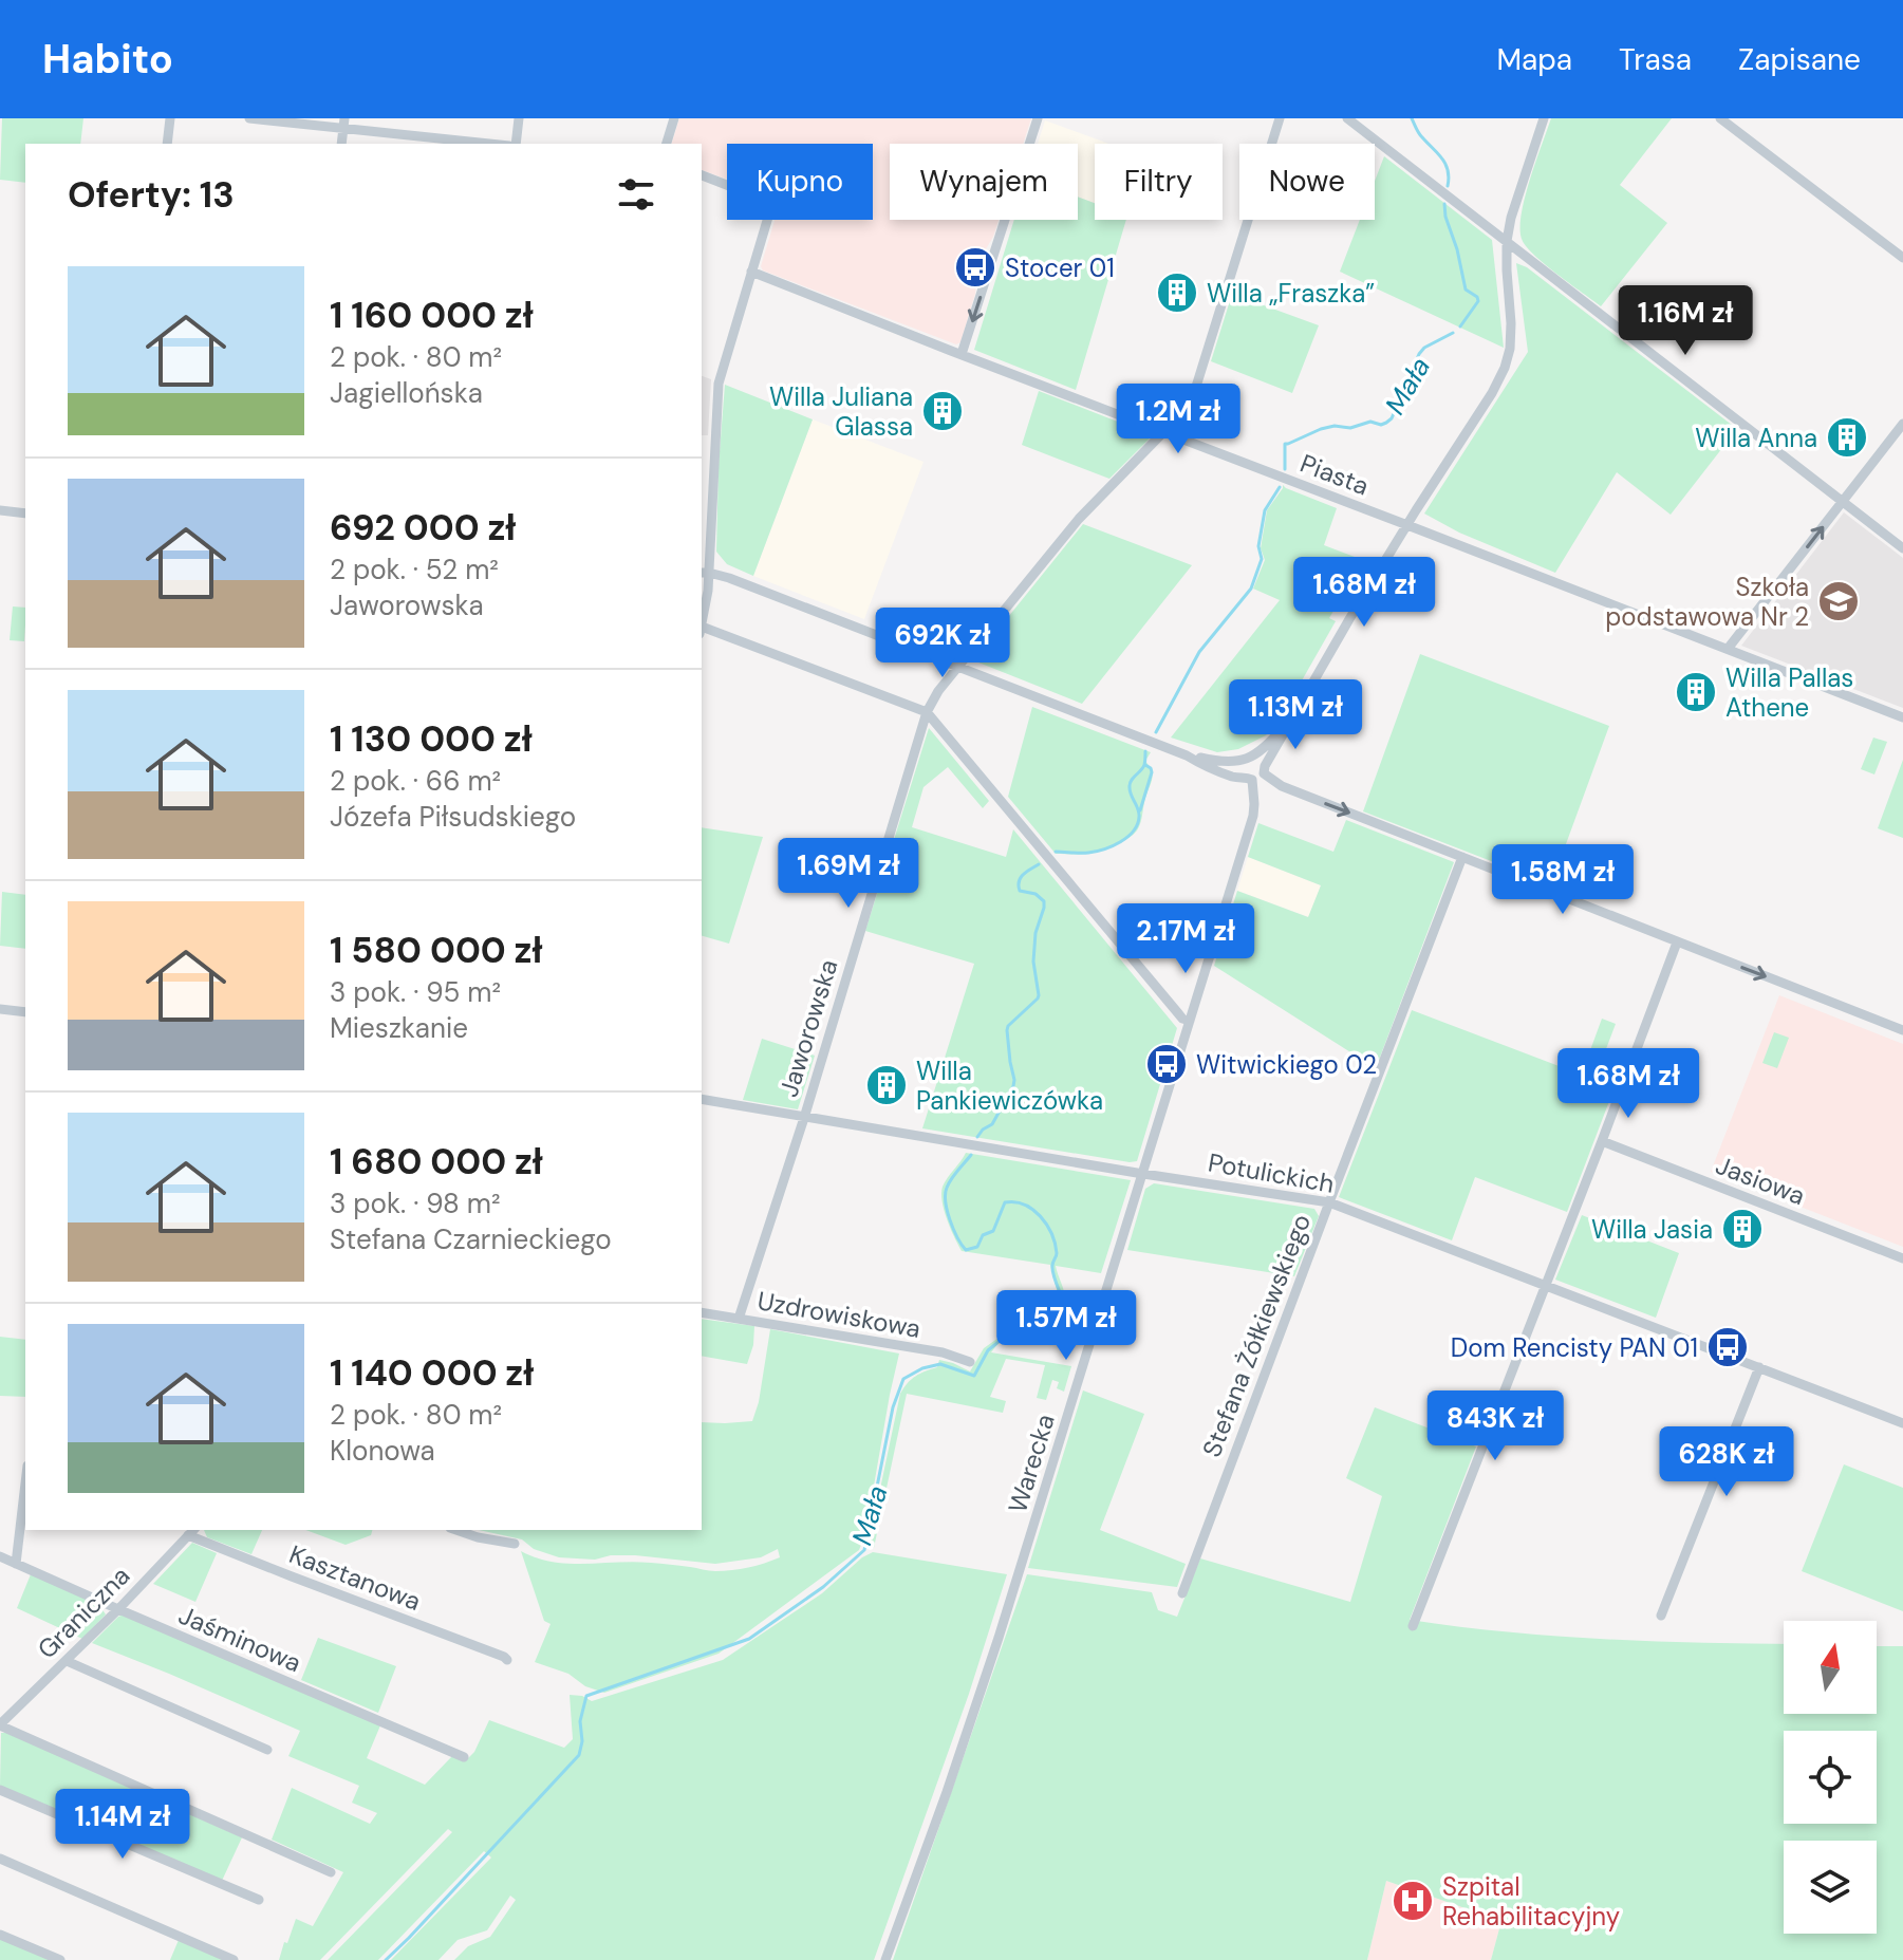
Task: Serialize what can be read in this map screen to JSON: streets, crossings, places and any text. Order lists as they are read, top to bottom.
{
  "streets": {
    "street": [
      "Piasta",
      "Jaworowska",
      "Potulickich",
      "Jasiowa",
      "Uzdrowiskowa",
      "Stefana Żółkiewskiego",
      "Warecka",
      "Kasztanowa",
      "Graniczna",
      "Jaśminowa"
    ]
  },
  "crossings": [
    ["Piasta", "Jaworowska"],
    ["Jaworowska", "Potulickich"],
    ["Jaworowska", "Uzdrowiskowa"],
    ["Potulickich", "Stefana Żółkiewskiego"],
    ["Potulickich", "Warecka"],
    ["Kasztanowa", "Graniczna"],
    ["Graniczna", "Jaśminowa"]
  ],
  "water": ["Mała"],
  "places": {
    "bus stop": ["Stocer 01", "Witwickiego 02", "Dom Rencisty PAN 01"],
    "building": [
      "Willa „Fraszka”",
      "Willa Juliana Glassa",
      "Willa Anna",
      "Willa Pallas Athene",
      "Willa Pankiewiczówka",
      "Willa Jasia"
    ],
    "school or university": ["Szkoła podstawowa Nr 2"],
    "hospital": ["Szpital Rehabilitacyjny"]
  },
  "north": "top",
  "page": {
    "header": "Habito",
    "nav": ["Mapa", "Trasa", "Zapisane"],
    "chip": [
      "Kupno",
      "Wynajem",
      "Filtry",
      "Nowe"
    ],
    "heading": "Oferty: 13",
    "list": [
      {
        "name": "1 160 000 zł",
        "note": "2 pok. · 80 m² · Jagiellońska"
      },
      {
        "name": "692 000 zł",
        "note": "2 pok. · 52 m² · Jaworowska"
      },
      {
        "name": "1 130 000 zł",
        "note": "2 pok. · 66 m² · Józefa Piłsudskiego"
      },
      {
        "name": "1 580 000 zł",
        "note": "3 pok. · 95 m² · Mieszkanie"
      },
      {
        "name": "1 680 000 zł",
        "note": "3 pok. · 98 m² · Stefana Czarnieckiego"
      },
      {
        "name": "1 140 000 zł",
        "note": "2 pok. · 80 m² · Klonowa"
      }
    ],
    "price": [
      "1.16M zł",
      "1.2M zł",
      "1.68M zł",
      "692K zł",
      "1.13M zł",
      "1.69M zł",
      "1.58M zł",
      "2.17M zł",
      "1.68M zł",
      "1.57M zł",
      "843K zł",
      "628K zł",
      "1.14M zł"
    ]
  }
}
